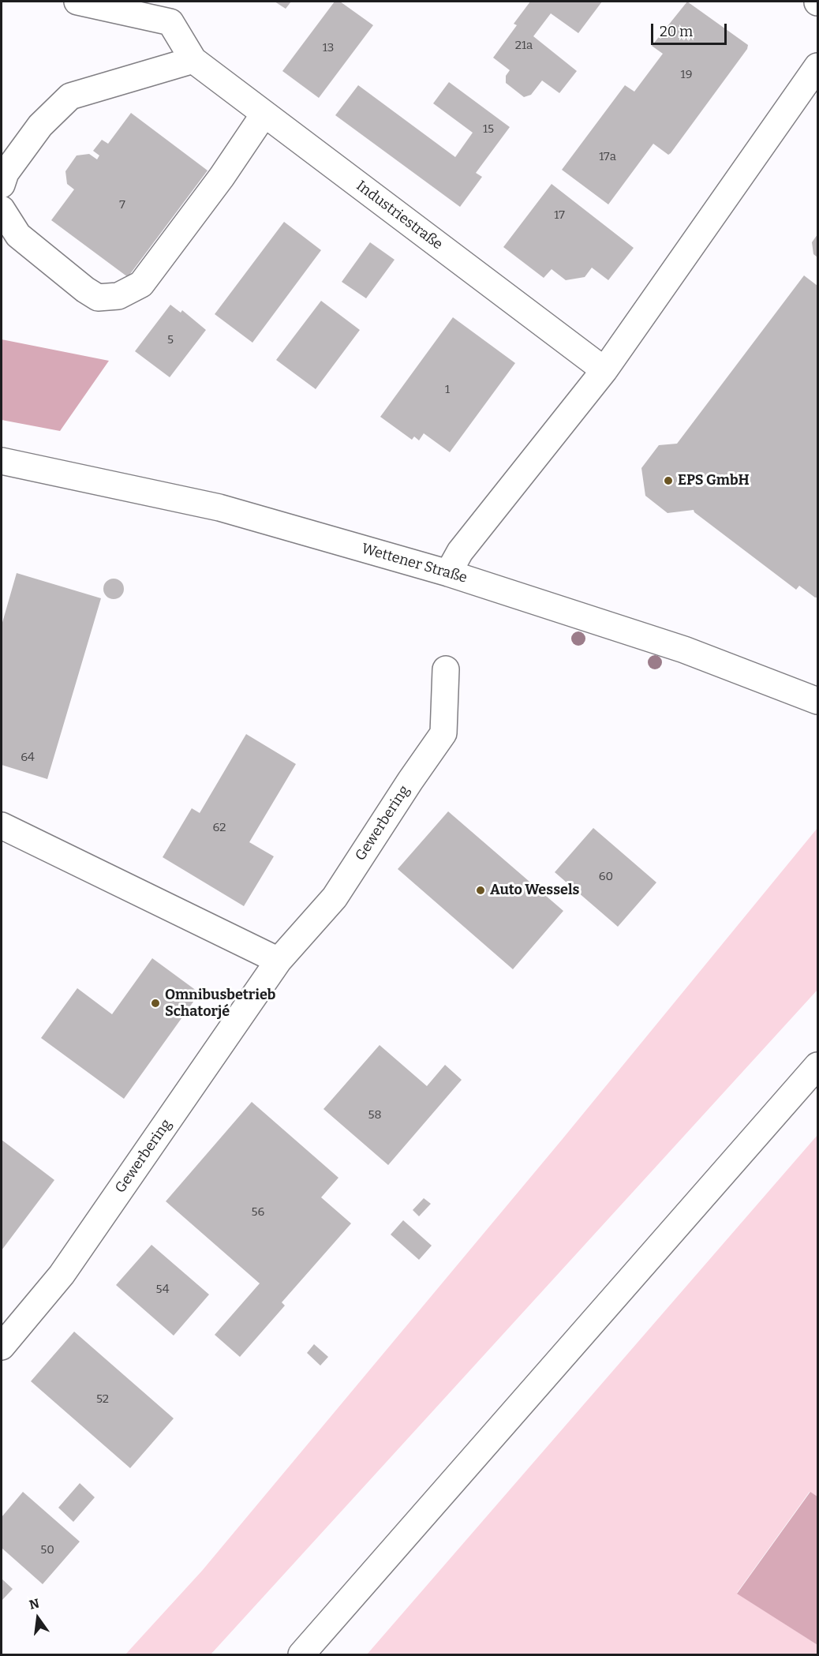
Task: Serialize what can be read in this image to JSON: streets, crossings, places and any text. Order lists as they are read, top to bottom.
{
  "streets": {
    "street": ["Industriestraße", "Wettener Straße", "Gewerbering"]
  },
  "places": ["EPS GmbH", "Auto Wessels", "Omnibusbetrieb Schatorjé"],
  "house_numbers": [
    "21a",
    "13",
    "19",
    "15",
    "17a",
    "7",
    "17",
    "5",
    "1",
    "64",
    "62",
    "60",
    "58",
    "56",
    "54",
    "52",
    "50"
  ],
  "scale_bar": "20 m",
  "north": "top"
}
